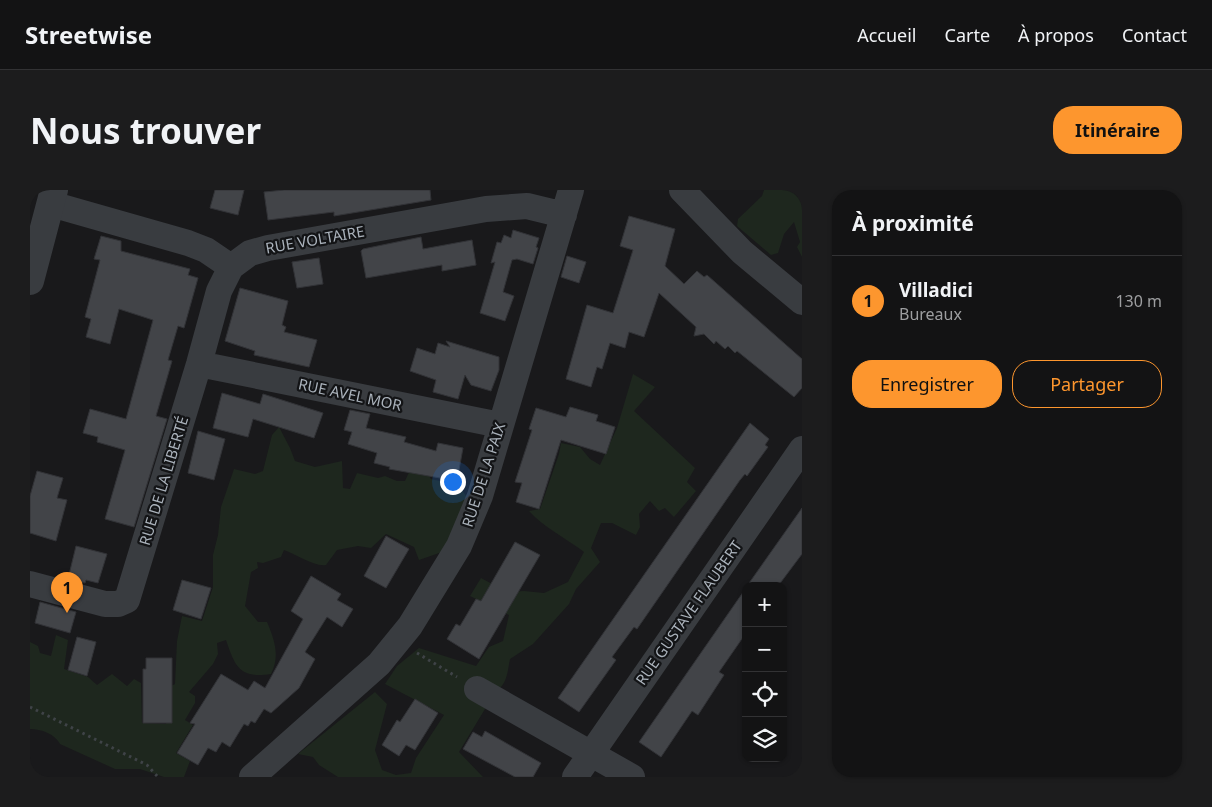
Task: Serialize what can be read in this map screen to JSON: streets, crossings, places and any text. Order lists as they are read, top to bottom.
{
  "streets": {
    "street": [
      "RUE VOLTAIRE",
      "RUE AVEL MOR",
      "RUE DE LA PAIX",
      "RUE DE LA LIBERTÉ",
      "RUE GUSTAVE FLAUBERT"
    ]
  },
  "crossings": [
    ["RUE VOLTAIRE", "RUE DE LA PAIX"],
    ["RUE VOLTAIRE", "RUE DE LA LIBERTÉ"],
    ["RUE AVEL MOR", "RUE DE LA PAIX"],
    ["RUE AVEL MOR", "RUE DE LA LIBERTÉ"]
  ],
  "page": {
    "header": "Streetwise",
    "nav": [
      "Accueil",
      "Carte",
      "À propos",
      "Contact"
    ],
    "buttons": [
      "Itinéraire",
      ["Enregistrer", "Partager"]
    ],
    "title": "Nous trouver",
    "heading": "À proximité",
    "list": [
      {
        "mark": "1",
        "name": "Villadici",
        "note": "Bureaux",
        "value": "130 m"
      }
    ],
    "pins": "1",
    "map_buttons": ["+", "−"]
  }
}
